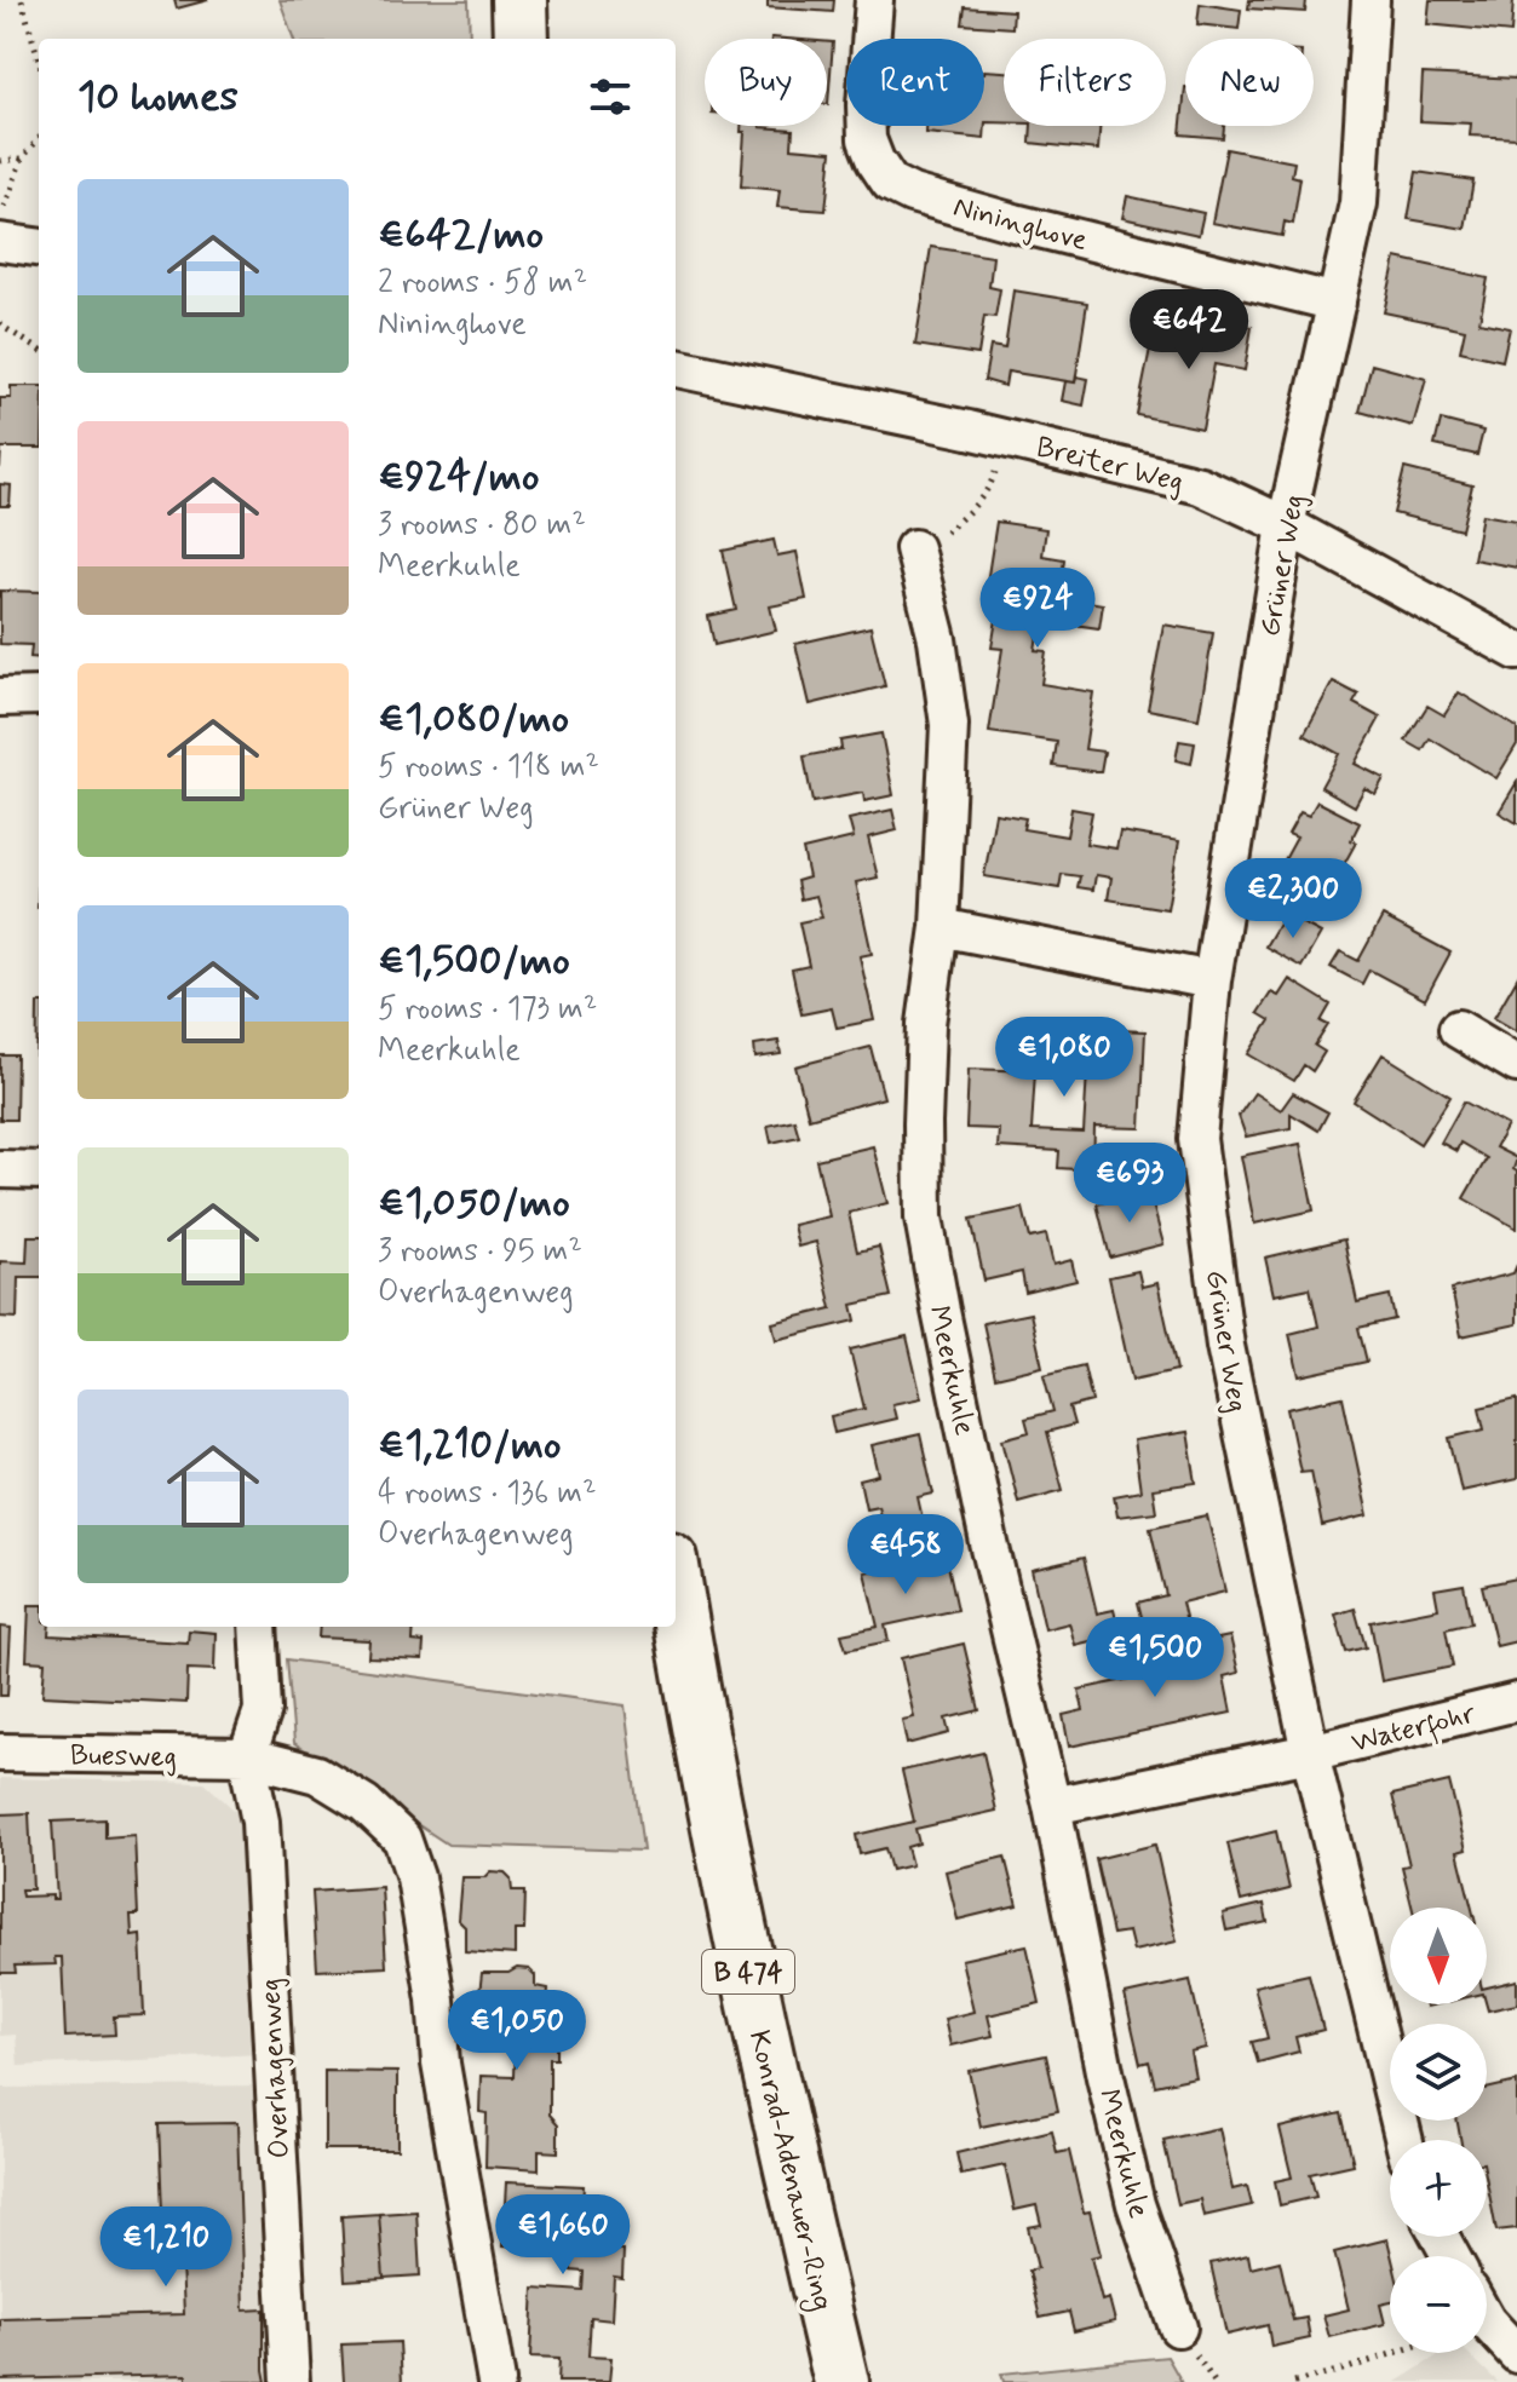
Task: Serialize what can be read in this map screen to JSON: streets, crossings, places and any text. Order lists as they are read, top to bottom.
{
  "streets": {
    "main road": ["B 474", "Konrad-Adenauer-Ring"],
    "street": [
      "Nininghove",
      "Breiter Weg",
      "Grüner Weg",
      "Meerkuhle",
      "Waterfohr",
      "Buesweg",
      "Overhagenweg"
    ]
  },
  "crossings": [
    ["Nininghove", "Grüner Weg"],
    ["Breiter Weg", "Grüner Weg"],
    ["Grüner Weg", "Waterfohr"],
    ["Buesweg", "Overhagenweg"]
  ],
  "north": "bottom",
  "page": {
    "chip": [
      "Buy",
      "Rent",
      "Filters",
      "New"
    ],
    "heading": "10 homes",
    "list": [
      {
        "name": "€642/mo",
        "note": "2 rooms · 58 m² · Nininghove"
      },
      {
        "name": "€924/mo",
        "note": "3 rooms · 80 m² · Meerkuhle"
      },
      {
        "name": "€1,080/mo",
        "note": "5 rooms · 118 m² · Grüner Weg"
      },
      {
        "name": "€1,500/mo",
        "note": "5 rooms · 173 m² · Meerkuhle"
      },
      {
        "name": "€1,050/mo",
        "note": "3 rooms · 95 m² · Overhagenweg"
      },
      {
        "name": "€1,210/mo",
        "note": "4 rooms · 136 m² · Overhagenweg"
      }
    ],
    "price": [
      "€642",
      "€924",
      "€2,300",
      "€1,080",
      "€693",
      "€458",
      "€1,500",
      "€1,050",
      "€1,660",
      "€1,210"
    ],
    "map_buttons": ["+", "−"]
  }
}
